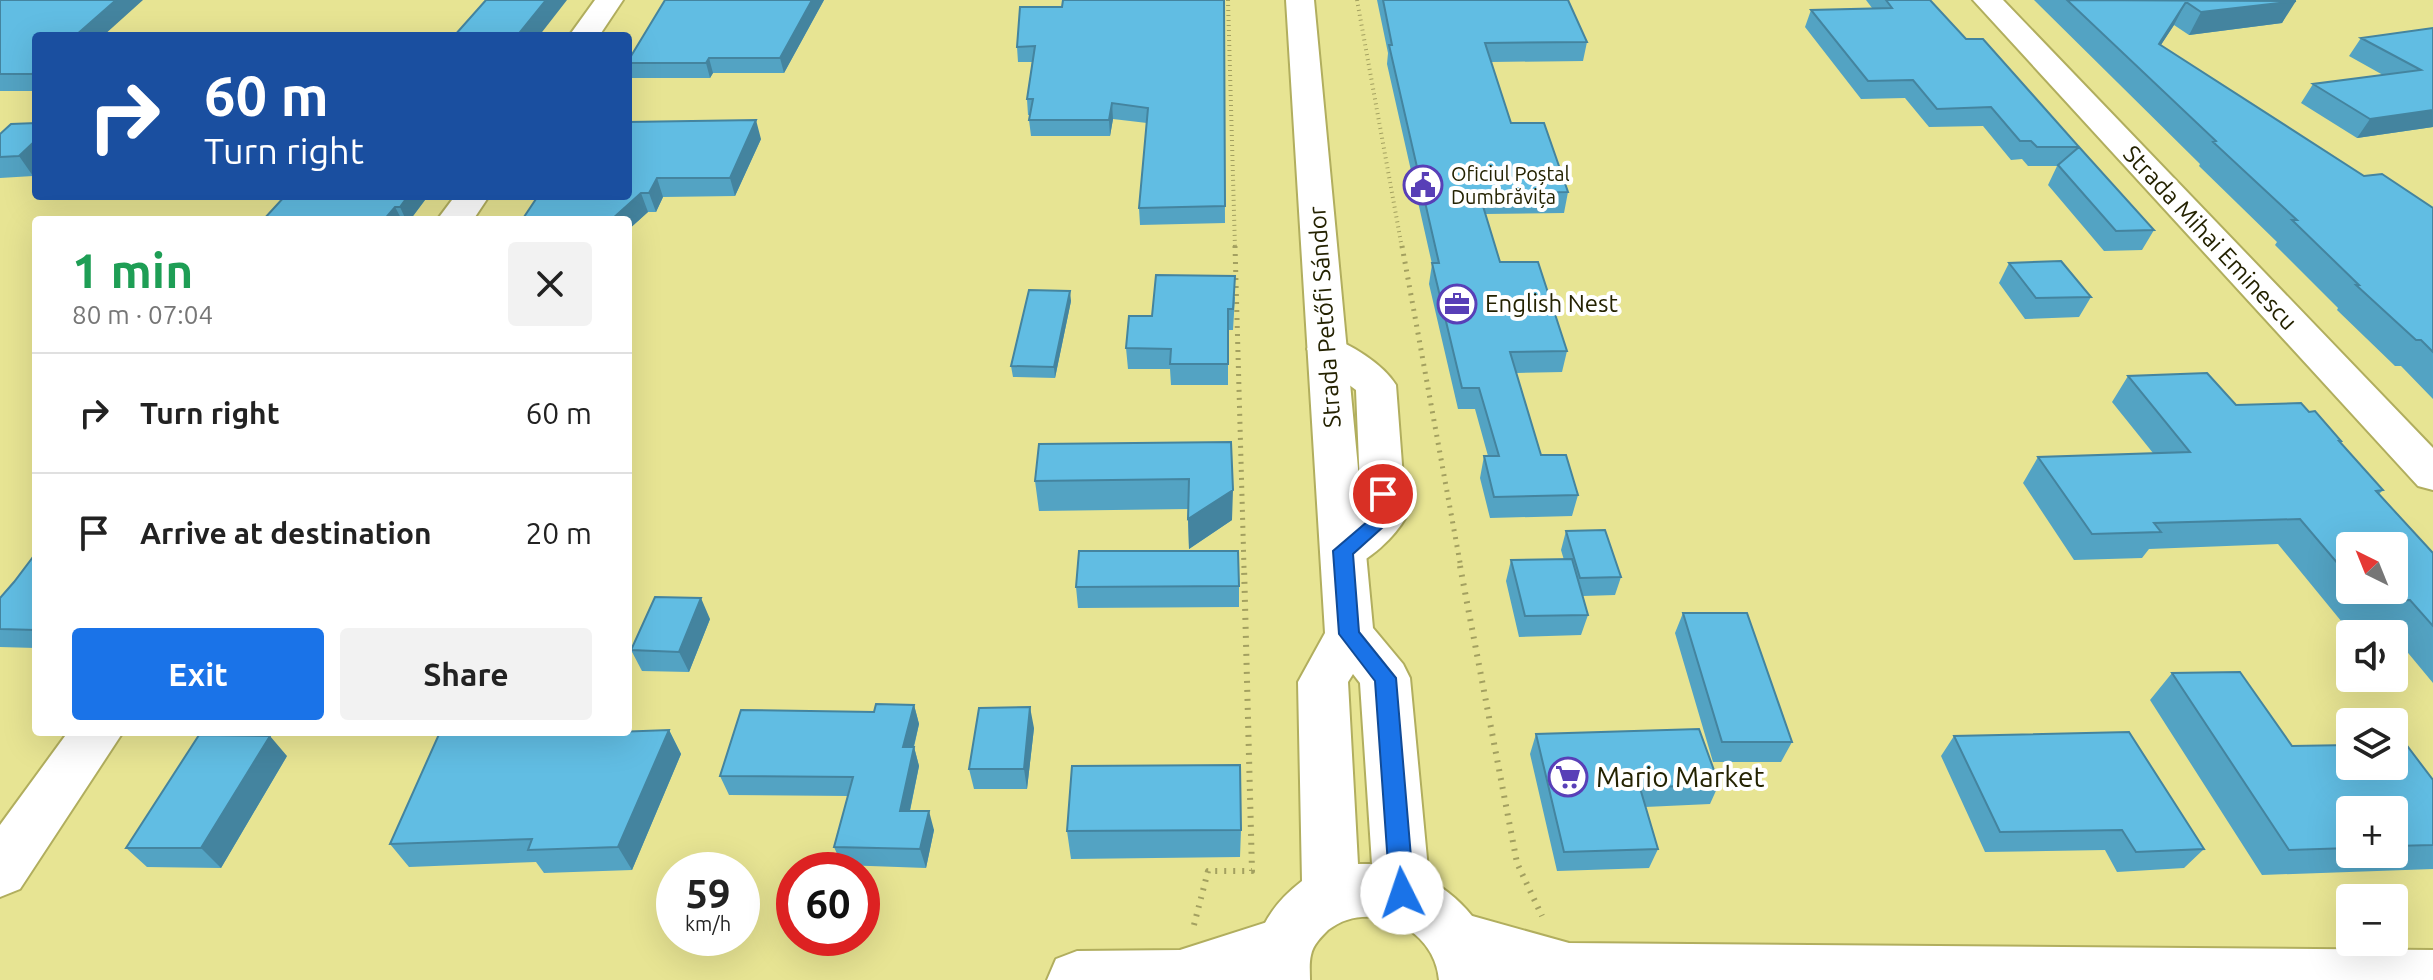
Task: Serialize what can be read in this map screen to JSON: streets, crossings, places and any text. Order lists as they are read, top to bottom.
{
  "streets": {
    "street": ["Strada Mihai Eminescu", "Strada Petőfi Sándor"]
  },
  "places": {
    "public building": ["Oficiul Poștal Dumbrăvița"],
    "office": ["English Nest"],
    "supermarket": ["Mario Market"]
  },
  "north": "top left",
  "page": {
    "turn": ["60 m", "Turn right"],
    "heading": ["1 min", "80 m · 07:04"],
    "list": [
      {
        "name": "Turn right",
        "value": "60 m"
      },
      {
        "name": "Arrive at destination",
        "value": "20 m"
      }
    ],
    "map_buttons": ["+", "−"],
    "buttons": ["Exit", "Share"],
    "speed": "59 km/h",
    "limit": "60"
  }
}
